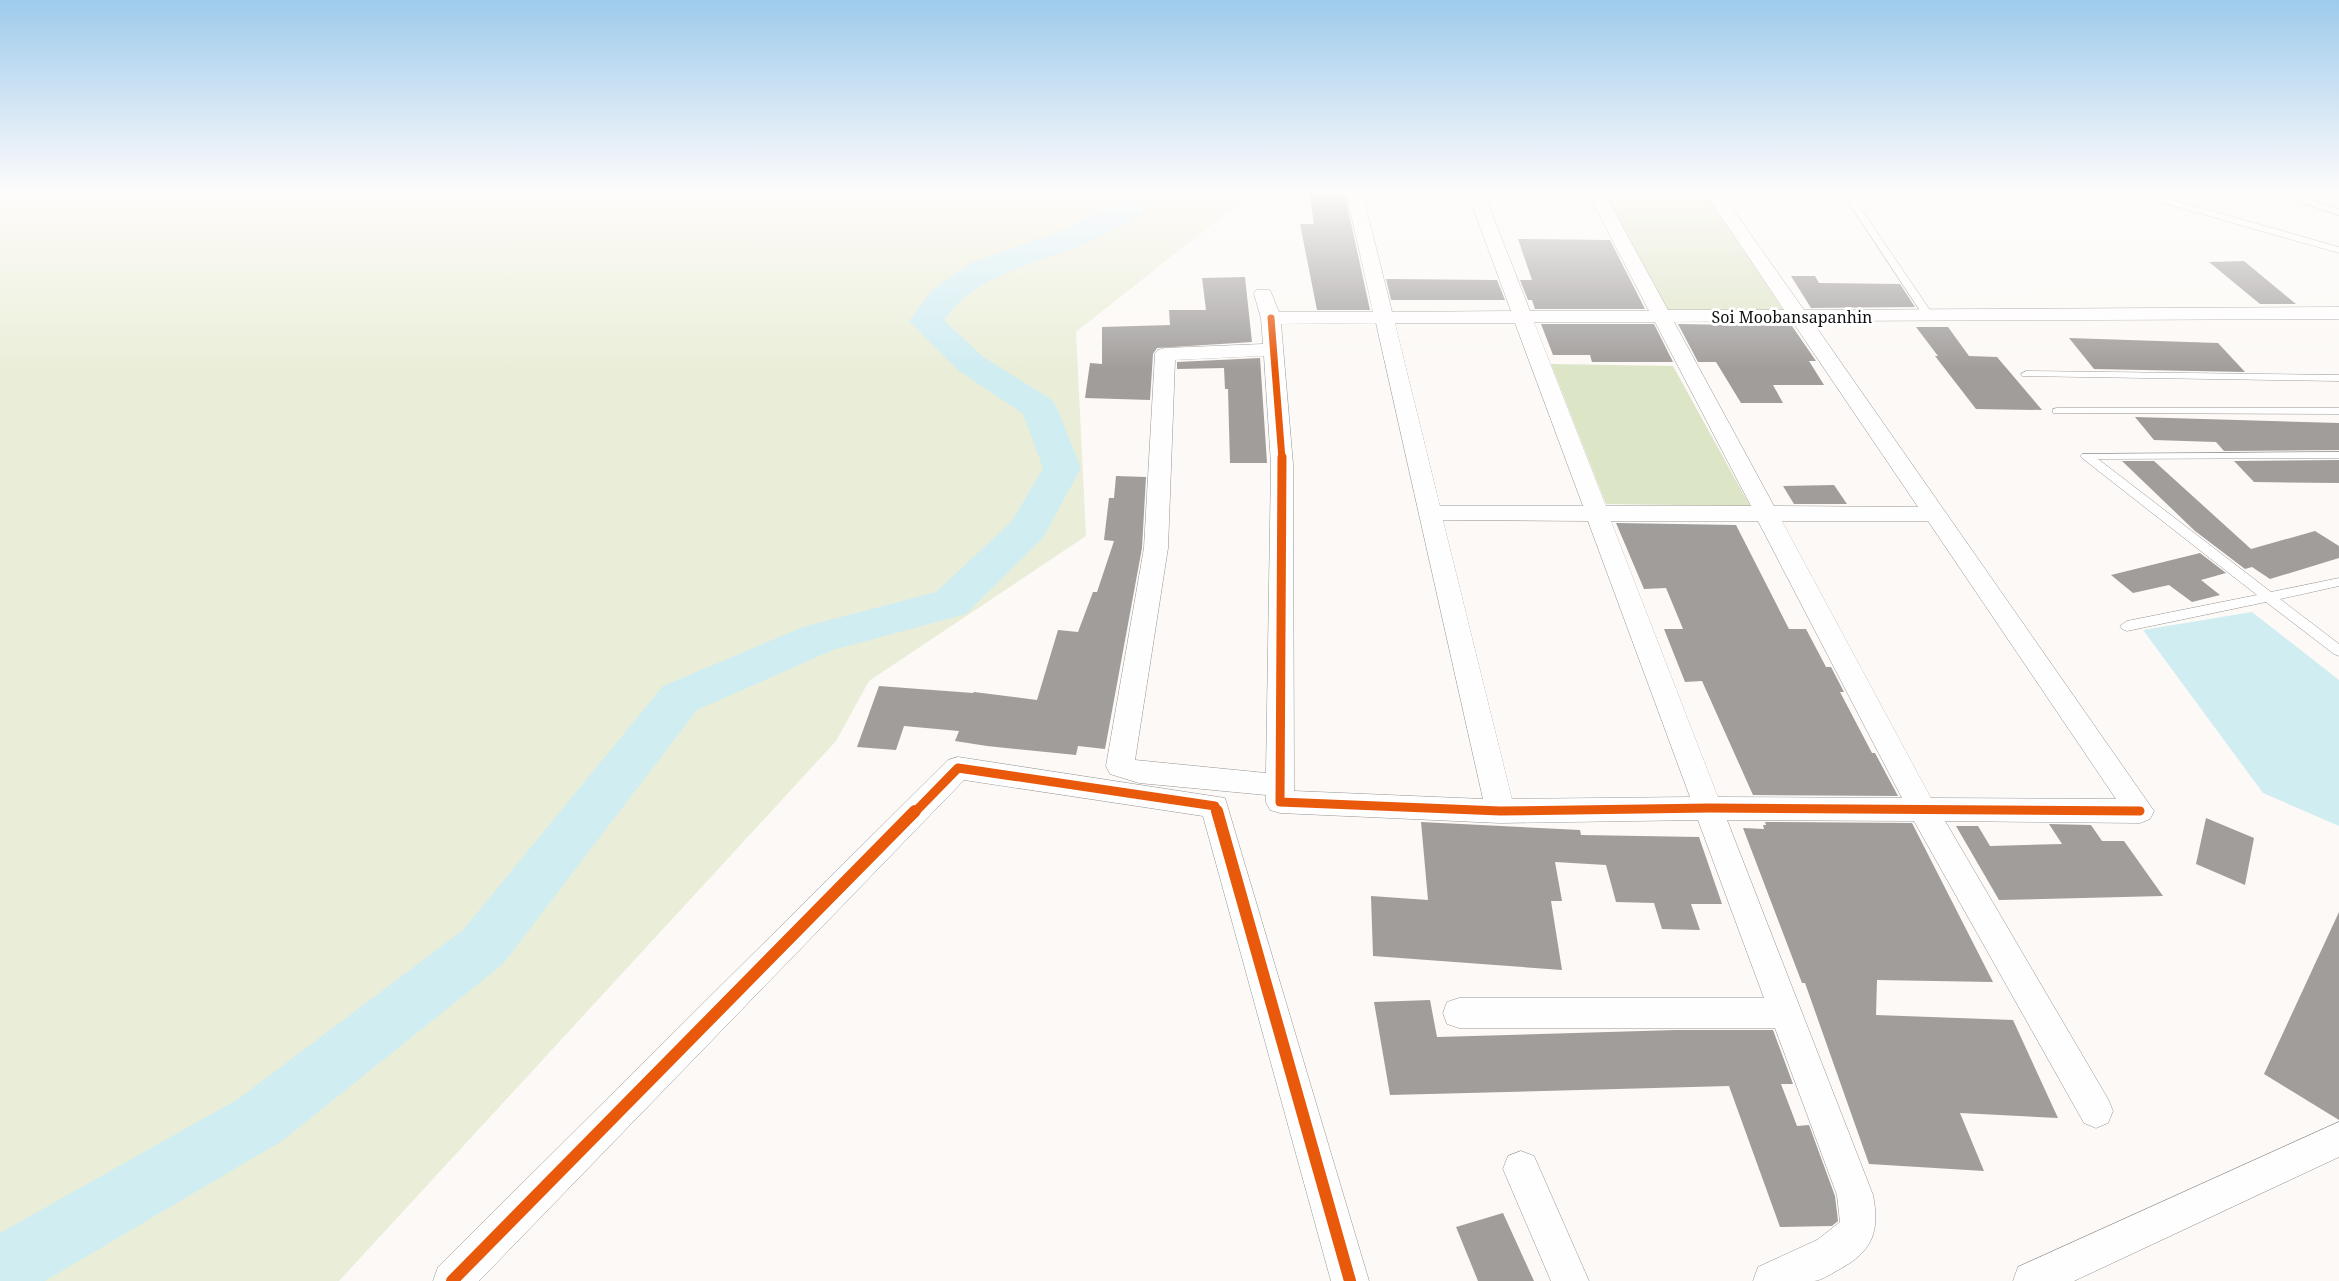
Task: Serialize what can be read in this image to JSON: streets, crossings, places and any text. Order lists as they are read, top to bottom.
{
  "streets": {
    "street": ["Soi Moobansapanhin"]
  }
}
